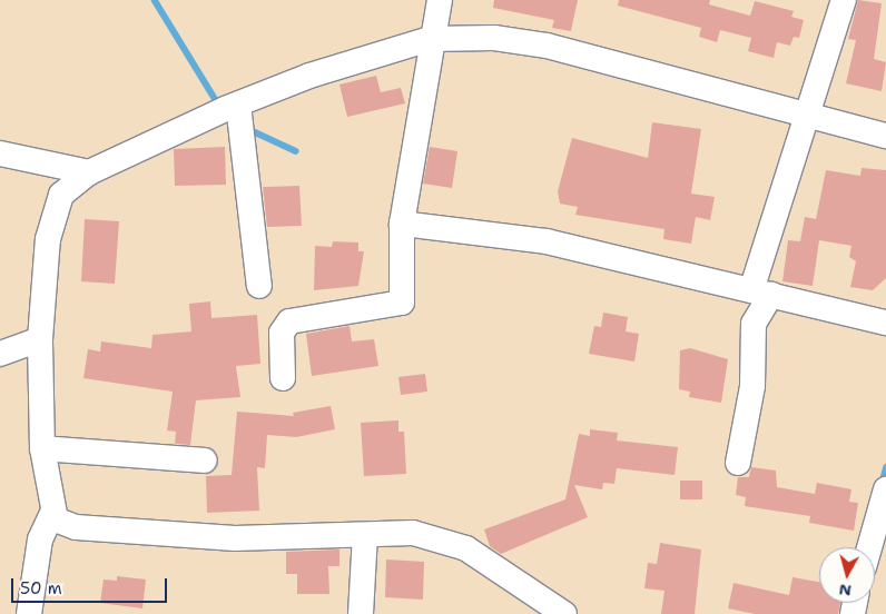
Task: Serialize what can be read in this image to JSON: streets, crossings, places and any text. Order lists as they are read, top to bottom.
{
  "scale_bar": "50 m",
  "north": "bottom"
}
